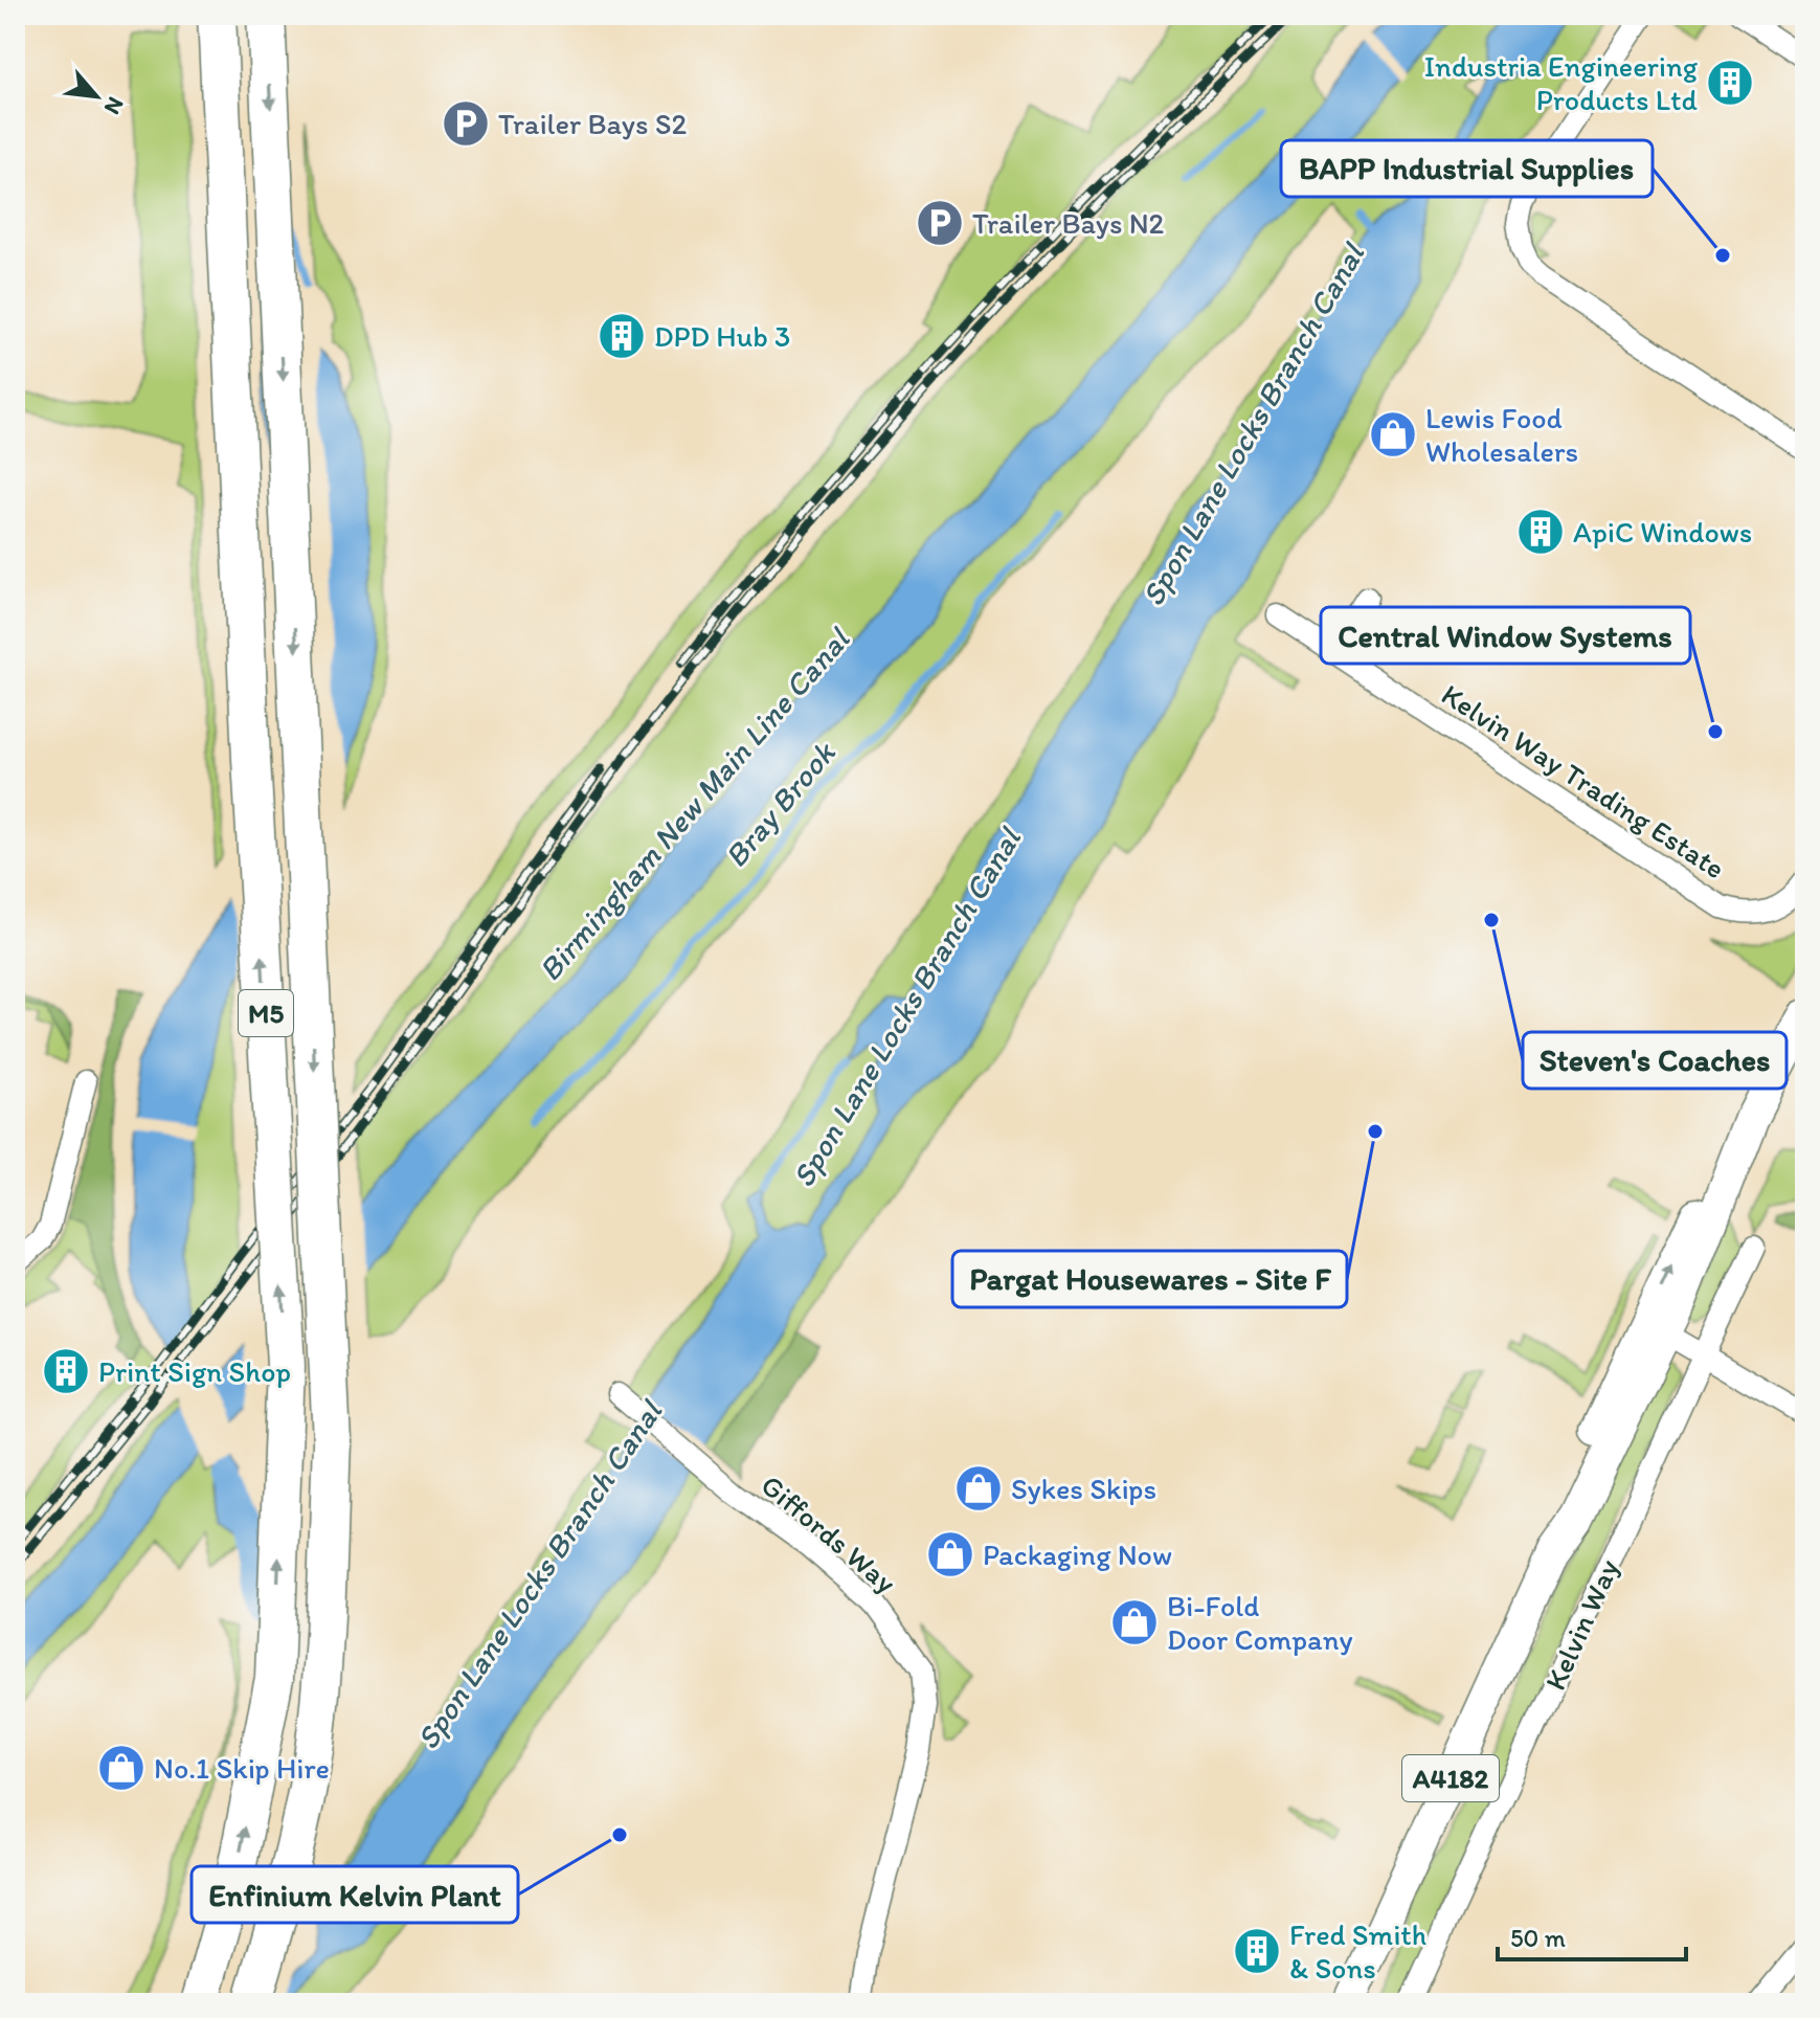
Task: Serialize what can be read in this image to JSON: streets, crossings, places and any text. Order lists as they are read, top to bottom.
{
  "streets": {
    "highway": ["M5"],
    "main road": ["Kelvin Way", "A4182"],
    "street": ["Kelvin Way Trading Estate", "Giffords Way"]
  },
  "water": ["Spon Lane Locks Branch Canal", "Birmingham New Main Line Canal", "Bray Brook"],
  "places": {
    "building": [
      "Industria Engineering Products Ltd",
      "DPD Hub 3",
      "ApiC Windows",
      "Print Sign Shop",
      "Fred Smith & Sons"
    ],
    "parking": ["Trailer Bays S2", "Trailer Bays N2"],
    "other": [
      "BAPP Industrial Supplies",
      "Central Window Systems",
      "Steven's Coaches",
      "Pargat Housewares - Site F",
      "Enfinium Kelvin Plant"
    ],
    "shop": [
      "Lewis Food Wholesalers",
      "Sykes Skips",
      "Packaging Now",
      "Bi-Fold Door Company",
      "No.1 Skip Hire"
    ]
  },
  "scale_bar": "50 m",
  "north": "bottom right"
}
